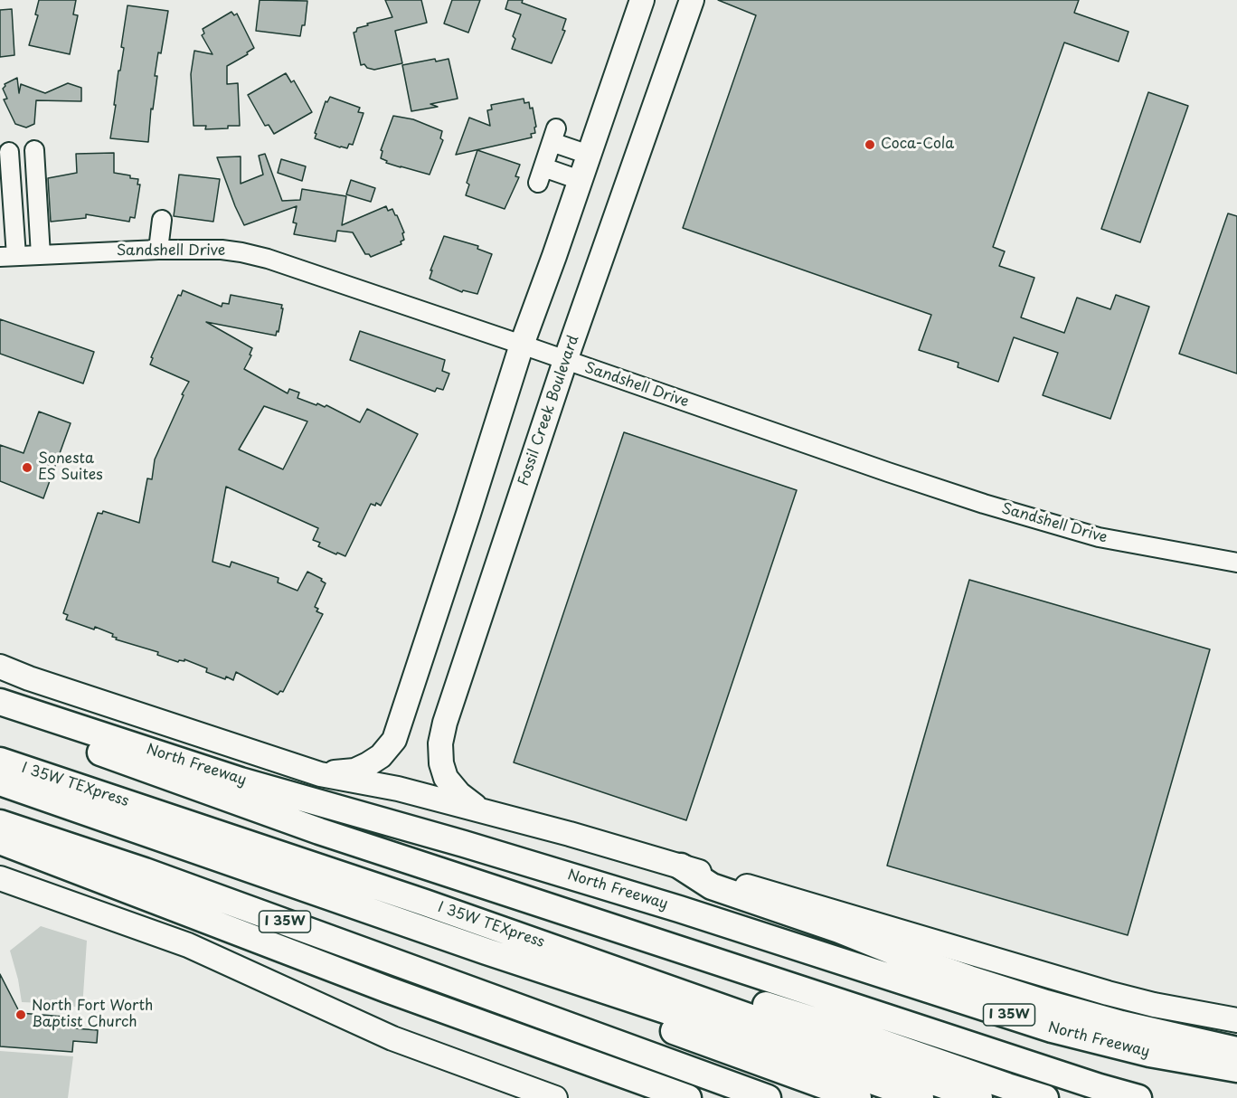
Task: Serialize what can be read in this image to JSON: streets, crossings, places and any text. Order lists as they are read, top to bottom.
{
  "streets": {
    "highway": ["North Freeway", "I 35W TEXpress", "I 35W"],
    "main road": ["Fossil Creek Boulevard"],
    "street": ["Sandshell Drive"]
  },
  "crossings": [
    ["Sandshell Drive", "Fossil Creek Boulevard"],
    ["Fossil Creek Boulevard", "North Freeway"]
  ],
  "places": ["Coca-Cola", "Sonesta ES Suites", "North Fort Worth Baptist Church"]
}
